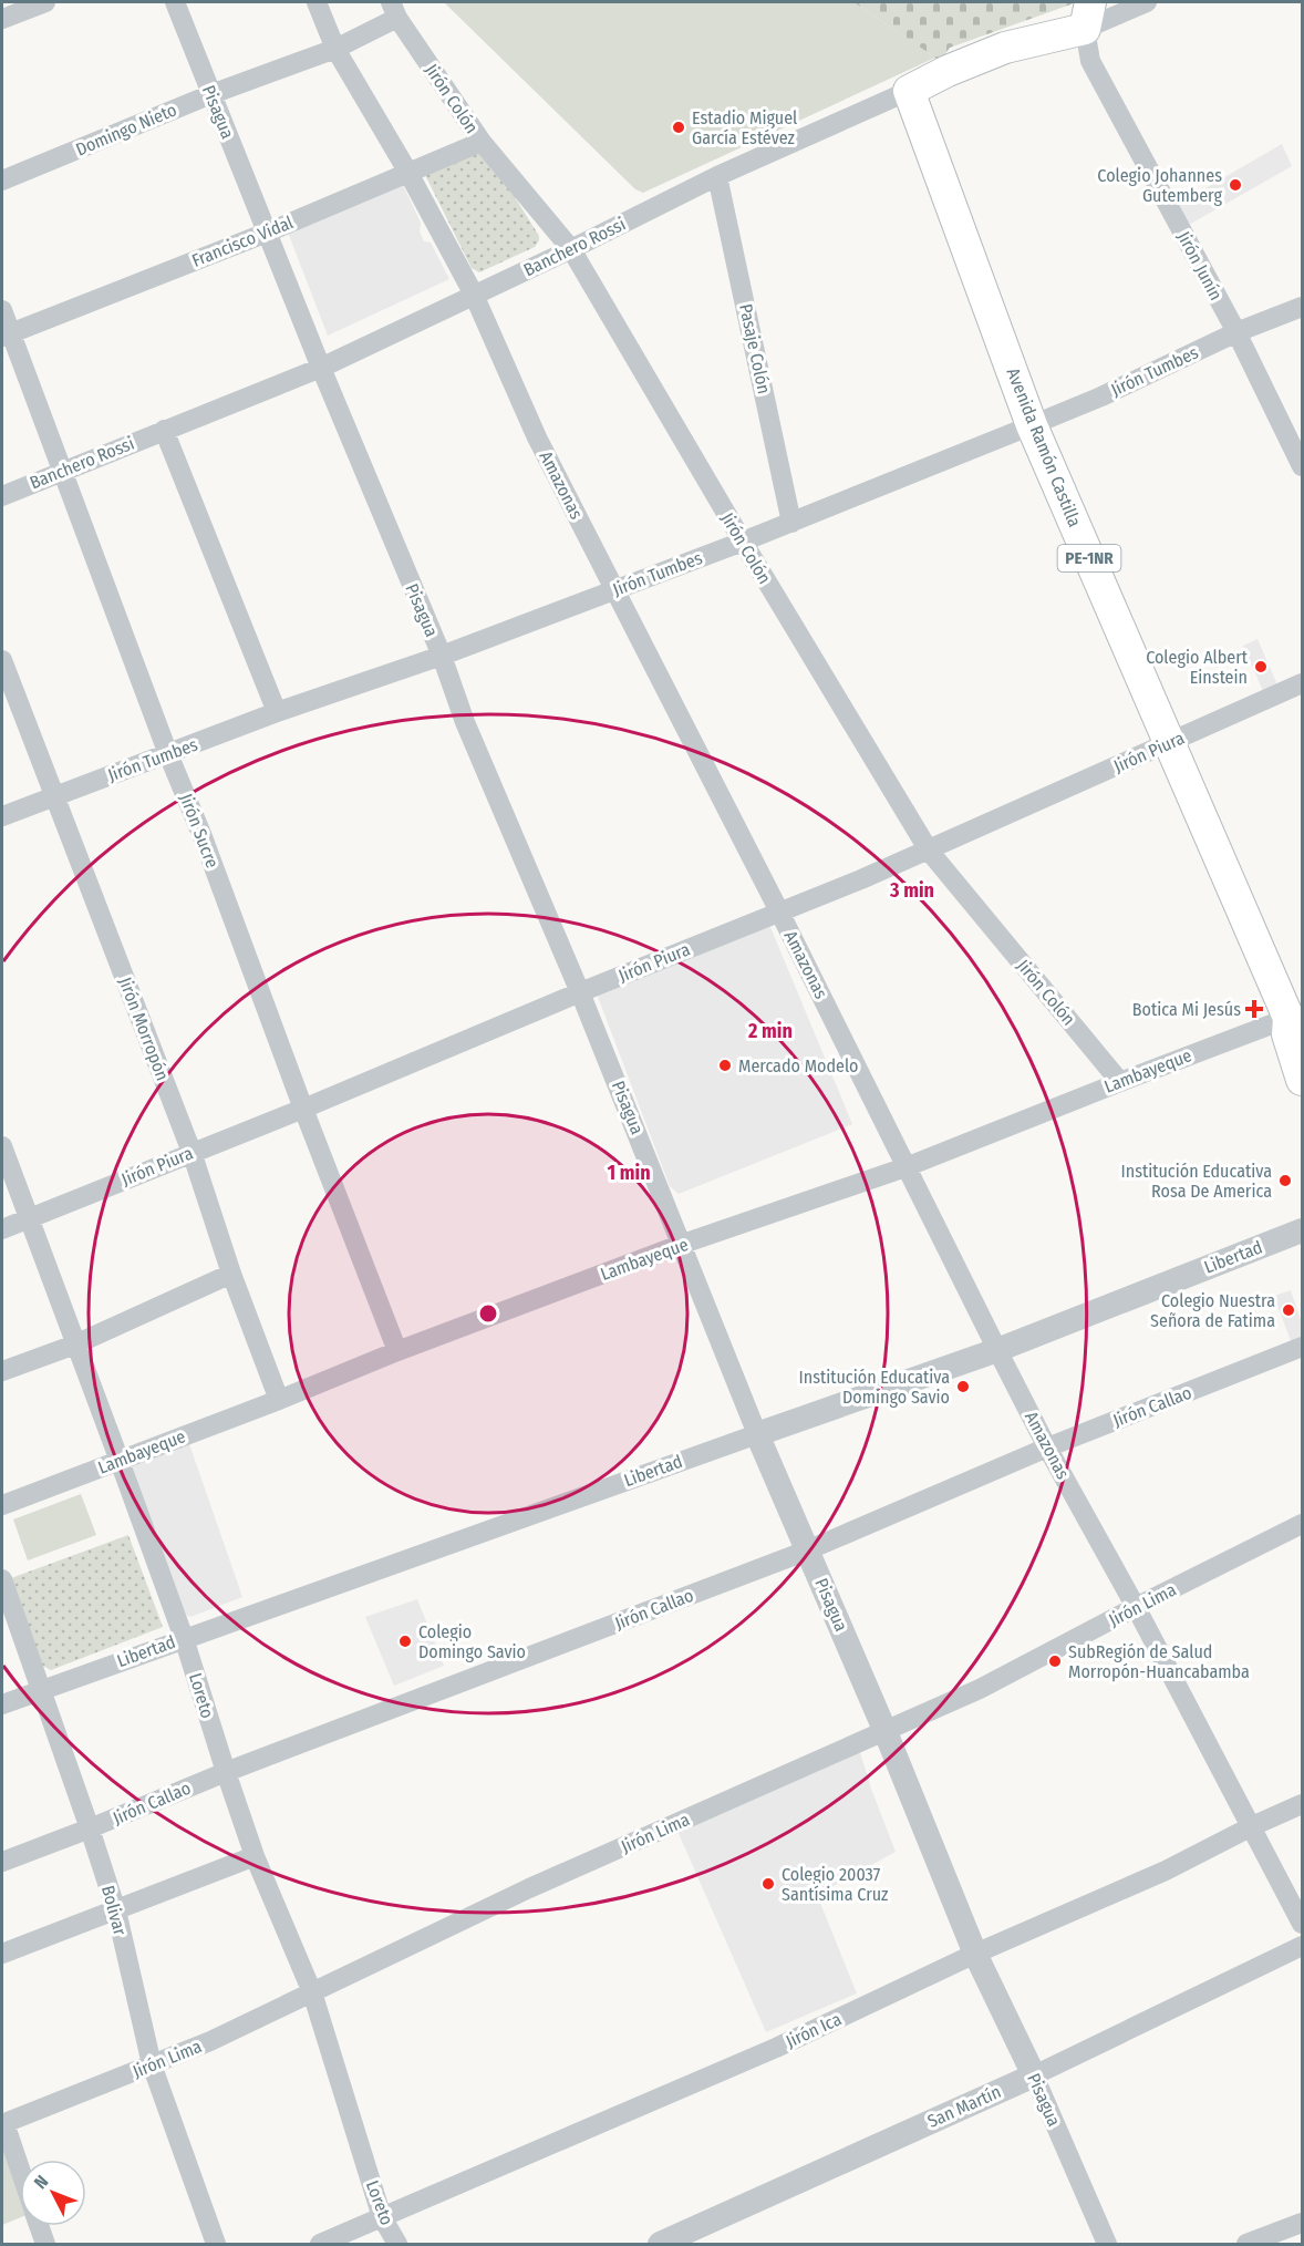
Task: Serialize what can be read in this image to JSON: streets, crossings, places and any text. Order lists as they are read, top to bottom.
{
  "streets": {
    "main road": ["Banchero Rossi", "Avenida Ramón Castilla", "PE-1NR"],
    "street": [
      "Jirón Colón",
      "Pisagua",
      "Domingo Nieto",
      "Francisco Vidal",
      "Jirón Junín",
      "Pasaje Colón",
      "Jirón Tumbes",
      "Amazonas",
      "Jirón Piura",
      "Jirón Sucre",
      "Jirón Morropón",
      "Lambayeque",
      "Libertad",
      "Jirón Callao",
      "Jirón Lima",
      "Loreto",
      "Bolivar",
      "Jirón Ica",
      "San Martín"
    ]
  },
  "crossings": [
    ["Jirón Colón", "Domingo Nieto"],
    ["Jirón Colón", "Francisco Vidal"],
    ["Jirón Colón", "Banchero Rossi"],
    ["Jirón Colón", "Jirón Tumbes"],
    ["Jirón Colón", "Jirón Piura"],
    ["Jirón Colón", "Lambayeque"],
    ["Pisagua", "Domingo Nieto"],
    ["Pisagua", "Francisco Vidal"],
    ["Pisagua", "Banchero Rossi"],
    ["Pisagua", "Jirón Tumbes"],
    ["Pisagua", "Jirón Piura"],
    ["Pisagua", "Lambayeque"],
    ["Pisagua", "Libertad"],
    ["Pisagua", "Jirón Callao"],
    ["Pisagua", "Jirón Lima"],
    ["Pisagua", "Jirón Ica"],
    ["Pisagua", "San Martín"],
    ["Domingo Nieto", "Amazonas"],
    ["Francisco Vidal", "Amazonas"],
    ["Francisco Vidal", "Jirón Sucre"],
    ["Banchero Rossi", "Jirón Junín"],
    ["Banchero Rossi", "Pasaje Colón"],
    ["Banchero Rossi", "Avenida Ramón Castilla"],
    ["Banchero Rossi", "Amazonas"],
    ["Banchero Rossi", "Jirón Sucre"],
    ["Jirón Junín", "Jirón Tumbes"],
    ["Pasaje Colón", "Jirón Tumbes"],
    ["Jirón Tumbes", "Avenida Ramón Castilla"],
    ["Jirón Tumbes", "Amazonas"],
    ["Jirón Tumbes", "Jirón Sucre"],
    ["Jirón Tumbes", "Jirón Morropón"],
    ["Avenida Ramón Castilla", "Jirón Piura"],
    ["Avenida Ramón Castilla", "Lambayeque"],
    ["Amazonas", "Jirón Piura"],
    ["Amazonas", "Lambayeque"],
    ["Amazonas", "Libertad"],
    ["Amazonas", "Jirón Callao"],
    ["Amazonas", "Jirón Lima"],
    ["Amazonas", "Jirón Ica"],
    ["Jirón Piura", "Jirón Sucre"],
    ["Jirón Piura", "Jirón Morropón"],
    ["Jirón Piura", "Loreto"],
    ["Jirón Sucre", "Lambayeque"],
    ["Jirón Morropón", "Lambayeque"],
    ["Lambayeque", "Loreto"],
    ["Libertad", "Loreto"],
    ["Libertad", "Bolivar"],
    ["Jirón Callao", "Loreto"],
    ["Jirón Callao", "Bolivar"],
    ["Jirón Lima", "Loreto"],
    ["Jirón Lima", "Bolivar"],
    ["Loreto", "Jirón Ica"]
  ],
  "places": {
    "other": [
      "Estadio Miguel García Estévez",
      "Colegio Johannes Gutemberg",
      "Colegio Albert Einstein",
      "Mercado Modelo",
      "Institución Educativa Rosa De America",
      "Colegio Nuestra Señora de Fatima",
      "Institución Educativa Domingo Savio",
      "Colegio Domingo Savio",
      "SubRegión de Salud Morropón-Huancabamba",
      "Colegio 20037 Santísima Cruz"
    ],
    "health": ["Botica Mi Jesús"]
  },
  "north": "top left",
  "rings": ["3 min", "2 min", "1 min"]
}
